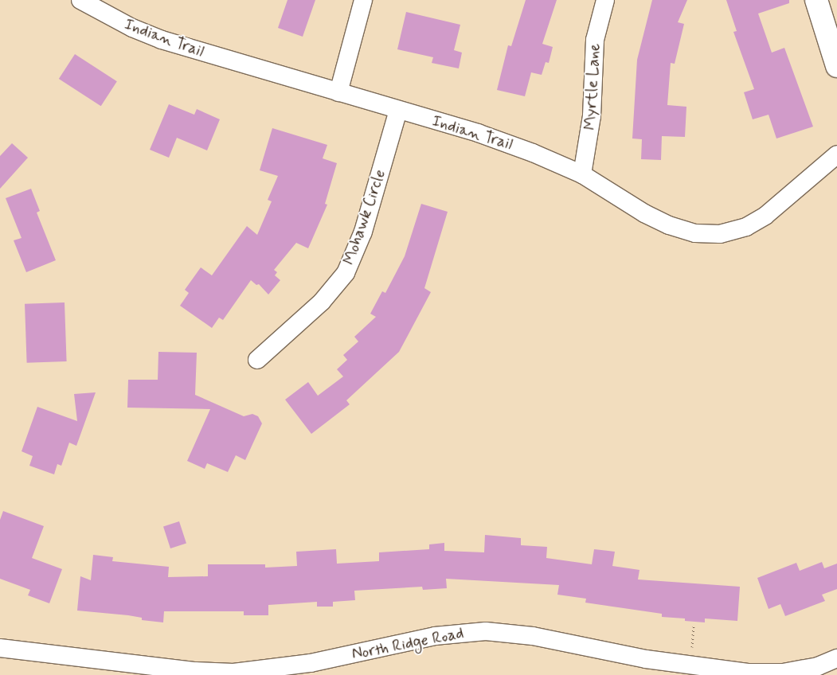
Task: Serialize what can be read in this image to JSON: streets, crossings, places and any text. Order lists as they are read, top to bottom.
{
  "streets": {
    "street": [
      "Indian Trail",
      "Myrtle Lane",
      "Mohawk Circle",
      "North Ridge Road"
    ]
  },
  "crossings": [
    ["Indian Trail", "Myrtle Lane"],
    ["Indian Trail", "Mohawk Circle"]
  ]
}
